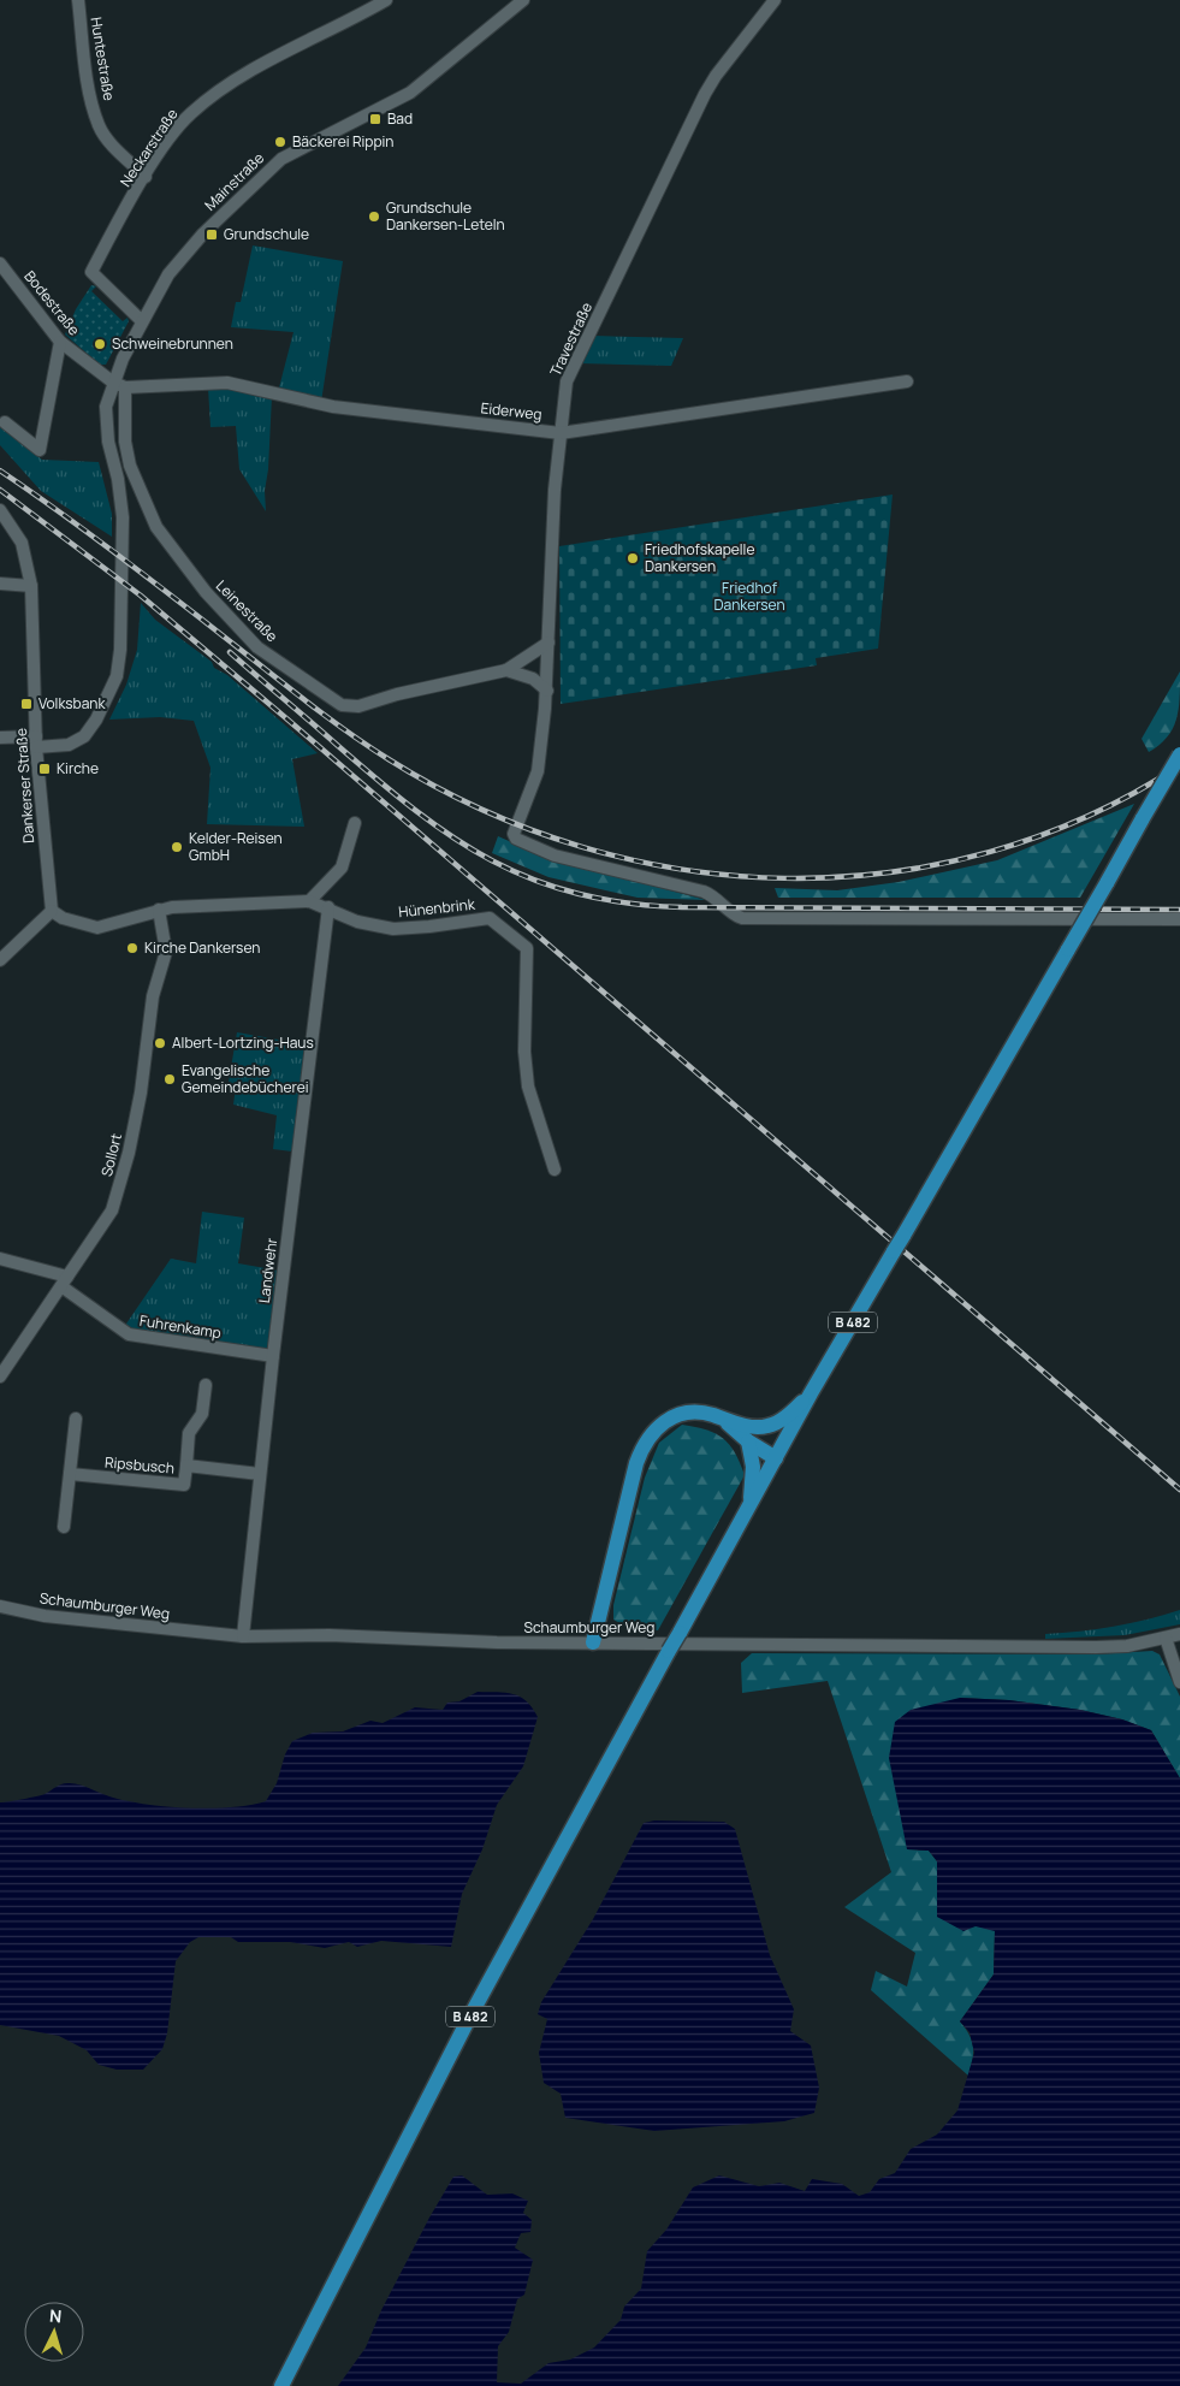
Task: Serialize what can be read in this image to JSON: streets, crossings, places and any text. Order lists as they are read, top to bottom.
{
  "streets": {
    "main road": ["B 482"],
    "street": [
      "Huntestraße",
      "Neckarstraße",
      "Mainstraße",
      "Bodestraße",
      "Travestraße",
      "Eiderweg",
      "Leinestraße",
      "Dankerser Straße",
      "Hünenbrink",
      "Sollort",
      "Landwehr",
      "Fuhrenkamp",
      "Ripsbusch",
      "Schaumburger Weg"
    ]
  },
  "crossings": [
    ["Huntestraße", "Neckarstraße"],
    ["Neckarstraße", "Mainstraße"],
    ["Mainstraße", "Bodestraße"],
    ["Mainstraße", "Eiderweg"],
    ["Mainstraße", "Dankerser Straße"],
    ["Bodestraße", "Eiderweg"],
    ["Travestraße", "Eiderweg"],
    ["Travestraße", "Leinestraße"],
    ["Eiderweg", "Leinestraße"],
    ["Dankerser Straße", "Hünenbrink"],
    ["Hünenbrink", "Sollort"],
    ["Hünenbrink", "Landwehr"],
    ["Sollort", "Fuhrenkamp"],
    ["Landwehr", "Fuhrenkamp"],
    ["Landwehr", "Ripsbusch"],
    ["Landwehr", "Schaumburger Weg"]
  ],
  "parks": ["Friedhof Dankersen"],
  "places": {
    "transit": [
      "Bad",
      "Grundschule",
      "Volksbank",
      "Kirche"
    ],
    "other": [
      "Bäckerei Rippin",
      "Grundschule Dankersen-Leteln",
      "Schweinebrunnen",
      "Friedhofskapelle Dankersen",
      "Kelder-Reisen GmbH",
      "Kirche Dankersen",
      "Albert-Lortzing-Haus",
      "Evangelische Gemeindebücherei"
    ]
  },
  "north": "top"
}
